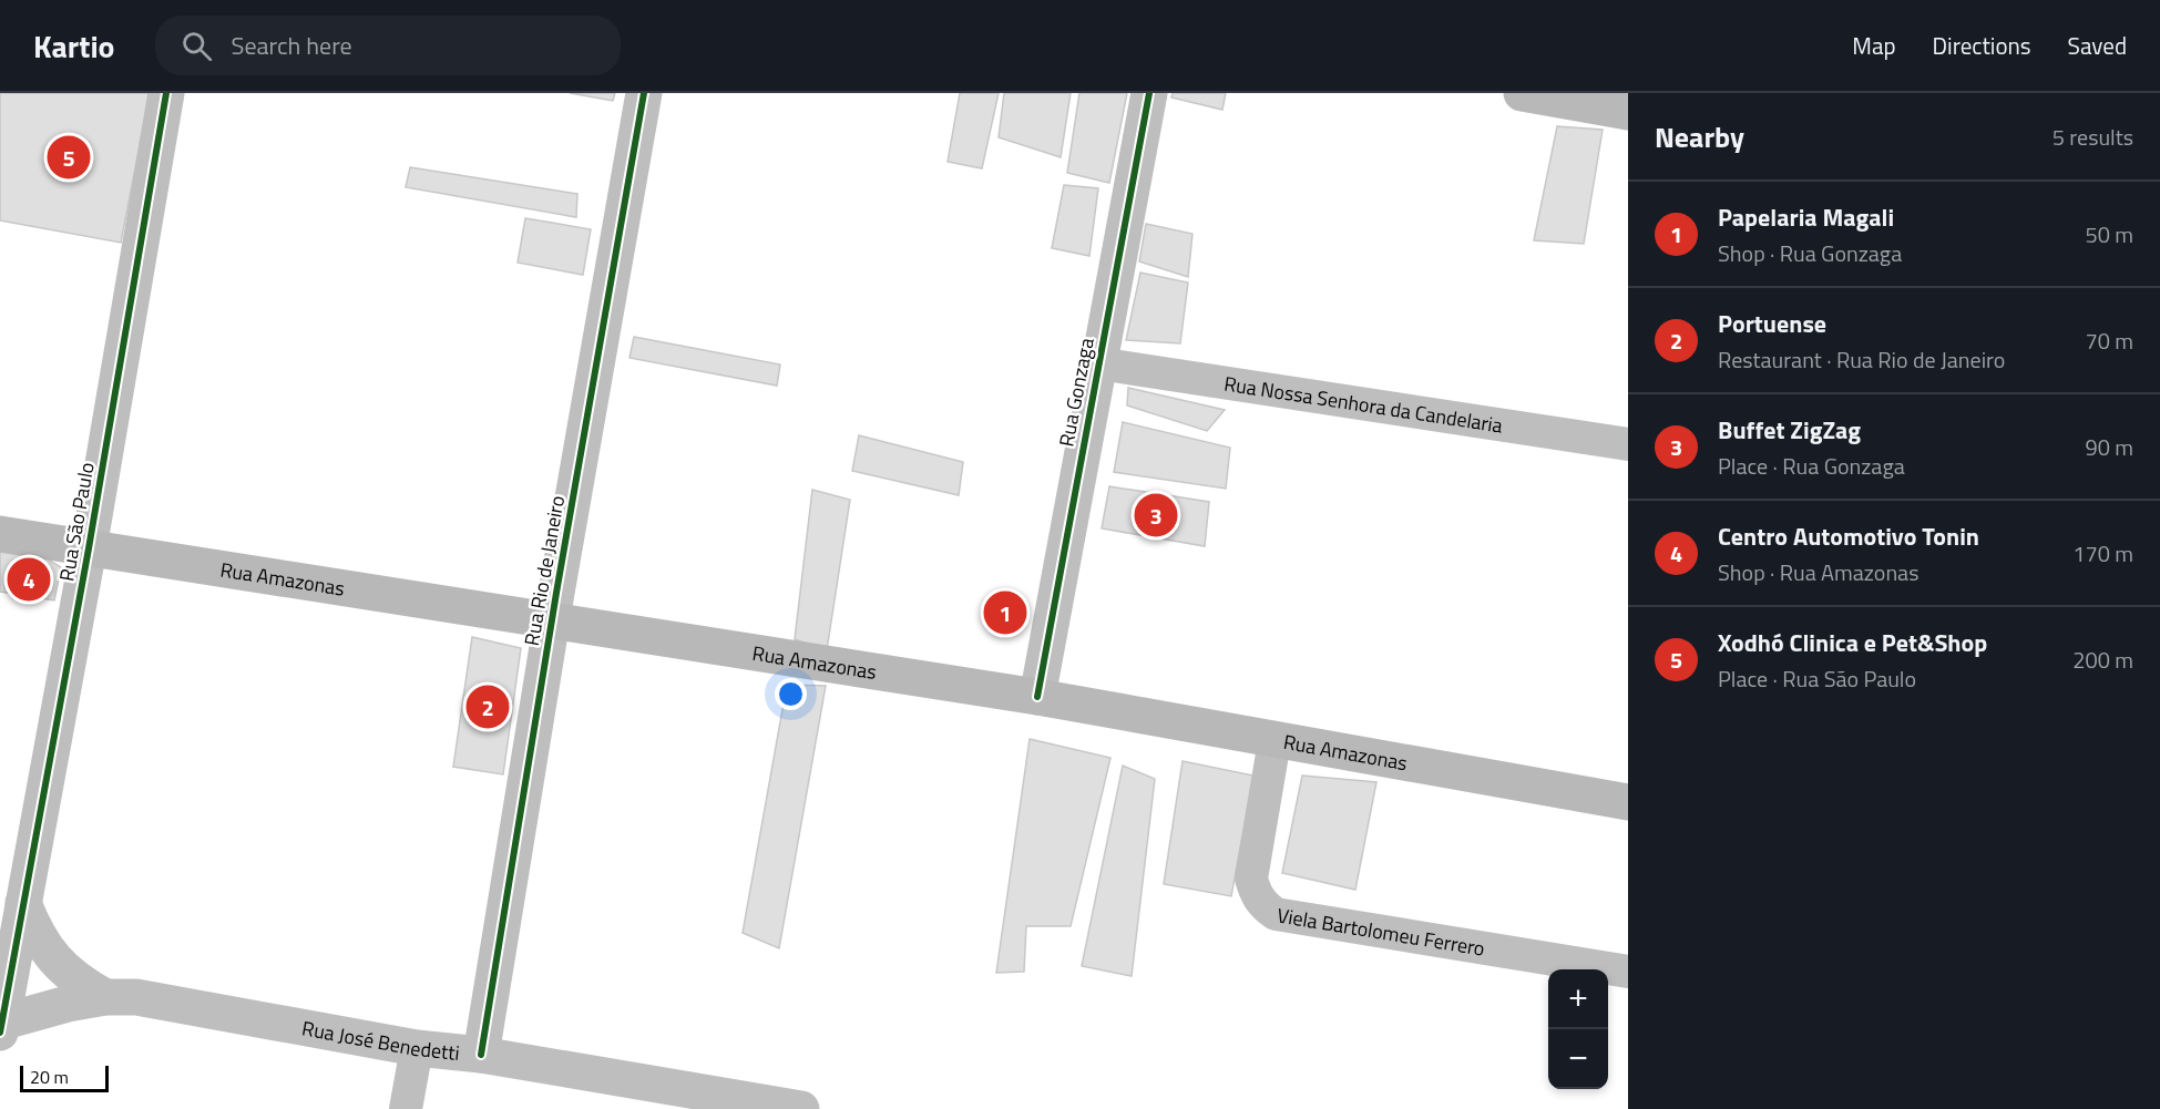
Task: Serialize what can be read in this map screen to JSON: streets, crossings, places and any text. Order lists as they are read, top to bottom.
{
  "streets": {
    "main road": ["Rua Amazonas"],
    "street": [
      "Rua Gonzaga",
      "Rua Nossa Senhora da Candelaria",
      "Rua São Paulo",
      "Rua Rio de Janeiro",
      "Viela Bartolomeu Ferrero",
      "Rua José Benedetti"
    ]
  },
  "crossings": [
    ["Rua Gonzaga", "Rua Nossa Senhora da Candelaria"],
    ["Rua Gonzaga", "Rua Amazonas"],
    ["Rua São Paulo", "Rua Amazonas"],
    ["Rua São Paulo", "Rua José Benedetti"],
    ["Rua Rio de Janeiro", "Rua Amazonas"],
    ["Rua Rio de Janeiro", "Rua José Benedetti"],
    ["Rua Amazonas", "Viela Bartolomeu Ferrero"]
  ],
  "scale_bar": "20 m",
  "page": {
    "header": "Kartio",
    "search": "Search here",
    "nav": ["Map", "Directions", "Saved"],
    "heading": ["Nearby", "5 results"],
    "pins": [
      "5",
      "3",
      "4",
      "1",
      "2"
    ],
    "list": [
      {
        "mark": "1",
        "name": "Papelaria Magali",
        "note": "Shop · Rua Gonzaga",
        "value": "50 m"
      },
      {
        "mark": "2",
        "name": "Portuense",
        "note": "Restaurant · Rua Rio de Janeiro",
        "value": "70 m"
      },
      {
        "mark": "3",
        "name": "Buffet ZigZag",
        "note": "Place · Rua Gonzaga",
        "value": "90 m"
      },
      {
        "mark": "4",
        "name": "Centro Automotivo Tonin",
        "note": "Shop · Rua Amazonas",
        "value": "170 m"
      },
      {
        "mark": "5",
        "name": "Xodhó Clinica e Pet&Shop",
        "note": "Place · Rua São Paulo",
        "value": "200 m"
      }
    ],
    "map_buttons": ["+", "−"],
    "scale": "20 m"
  }
}
